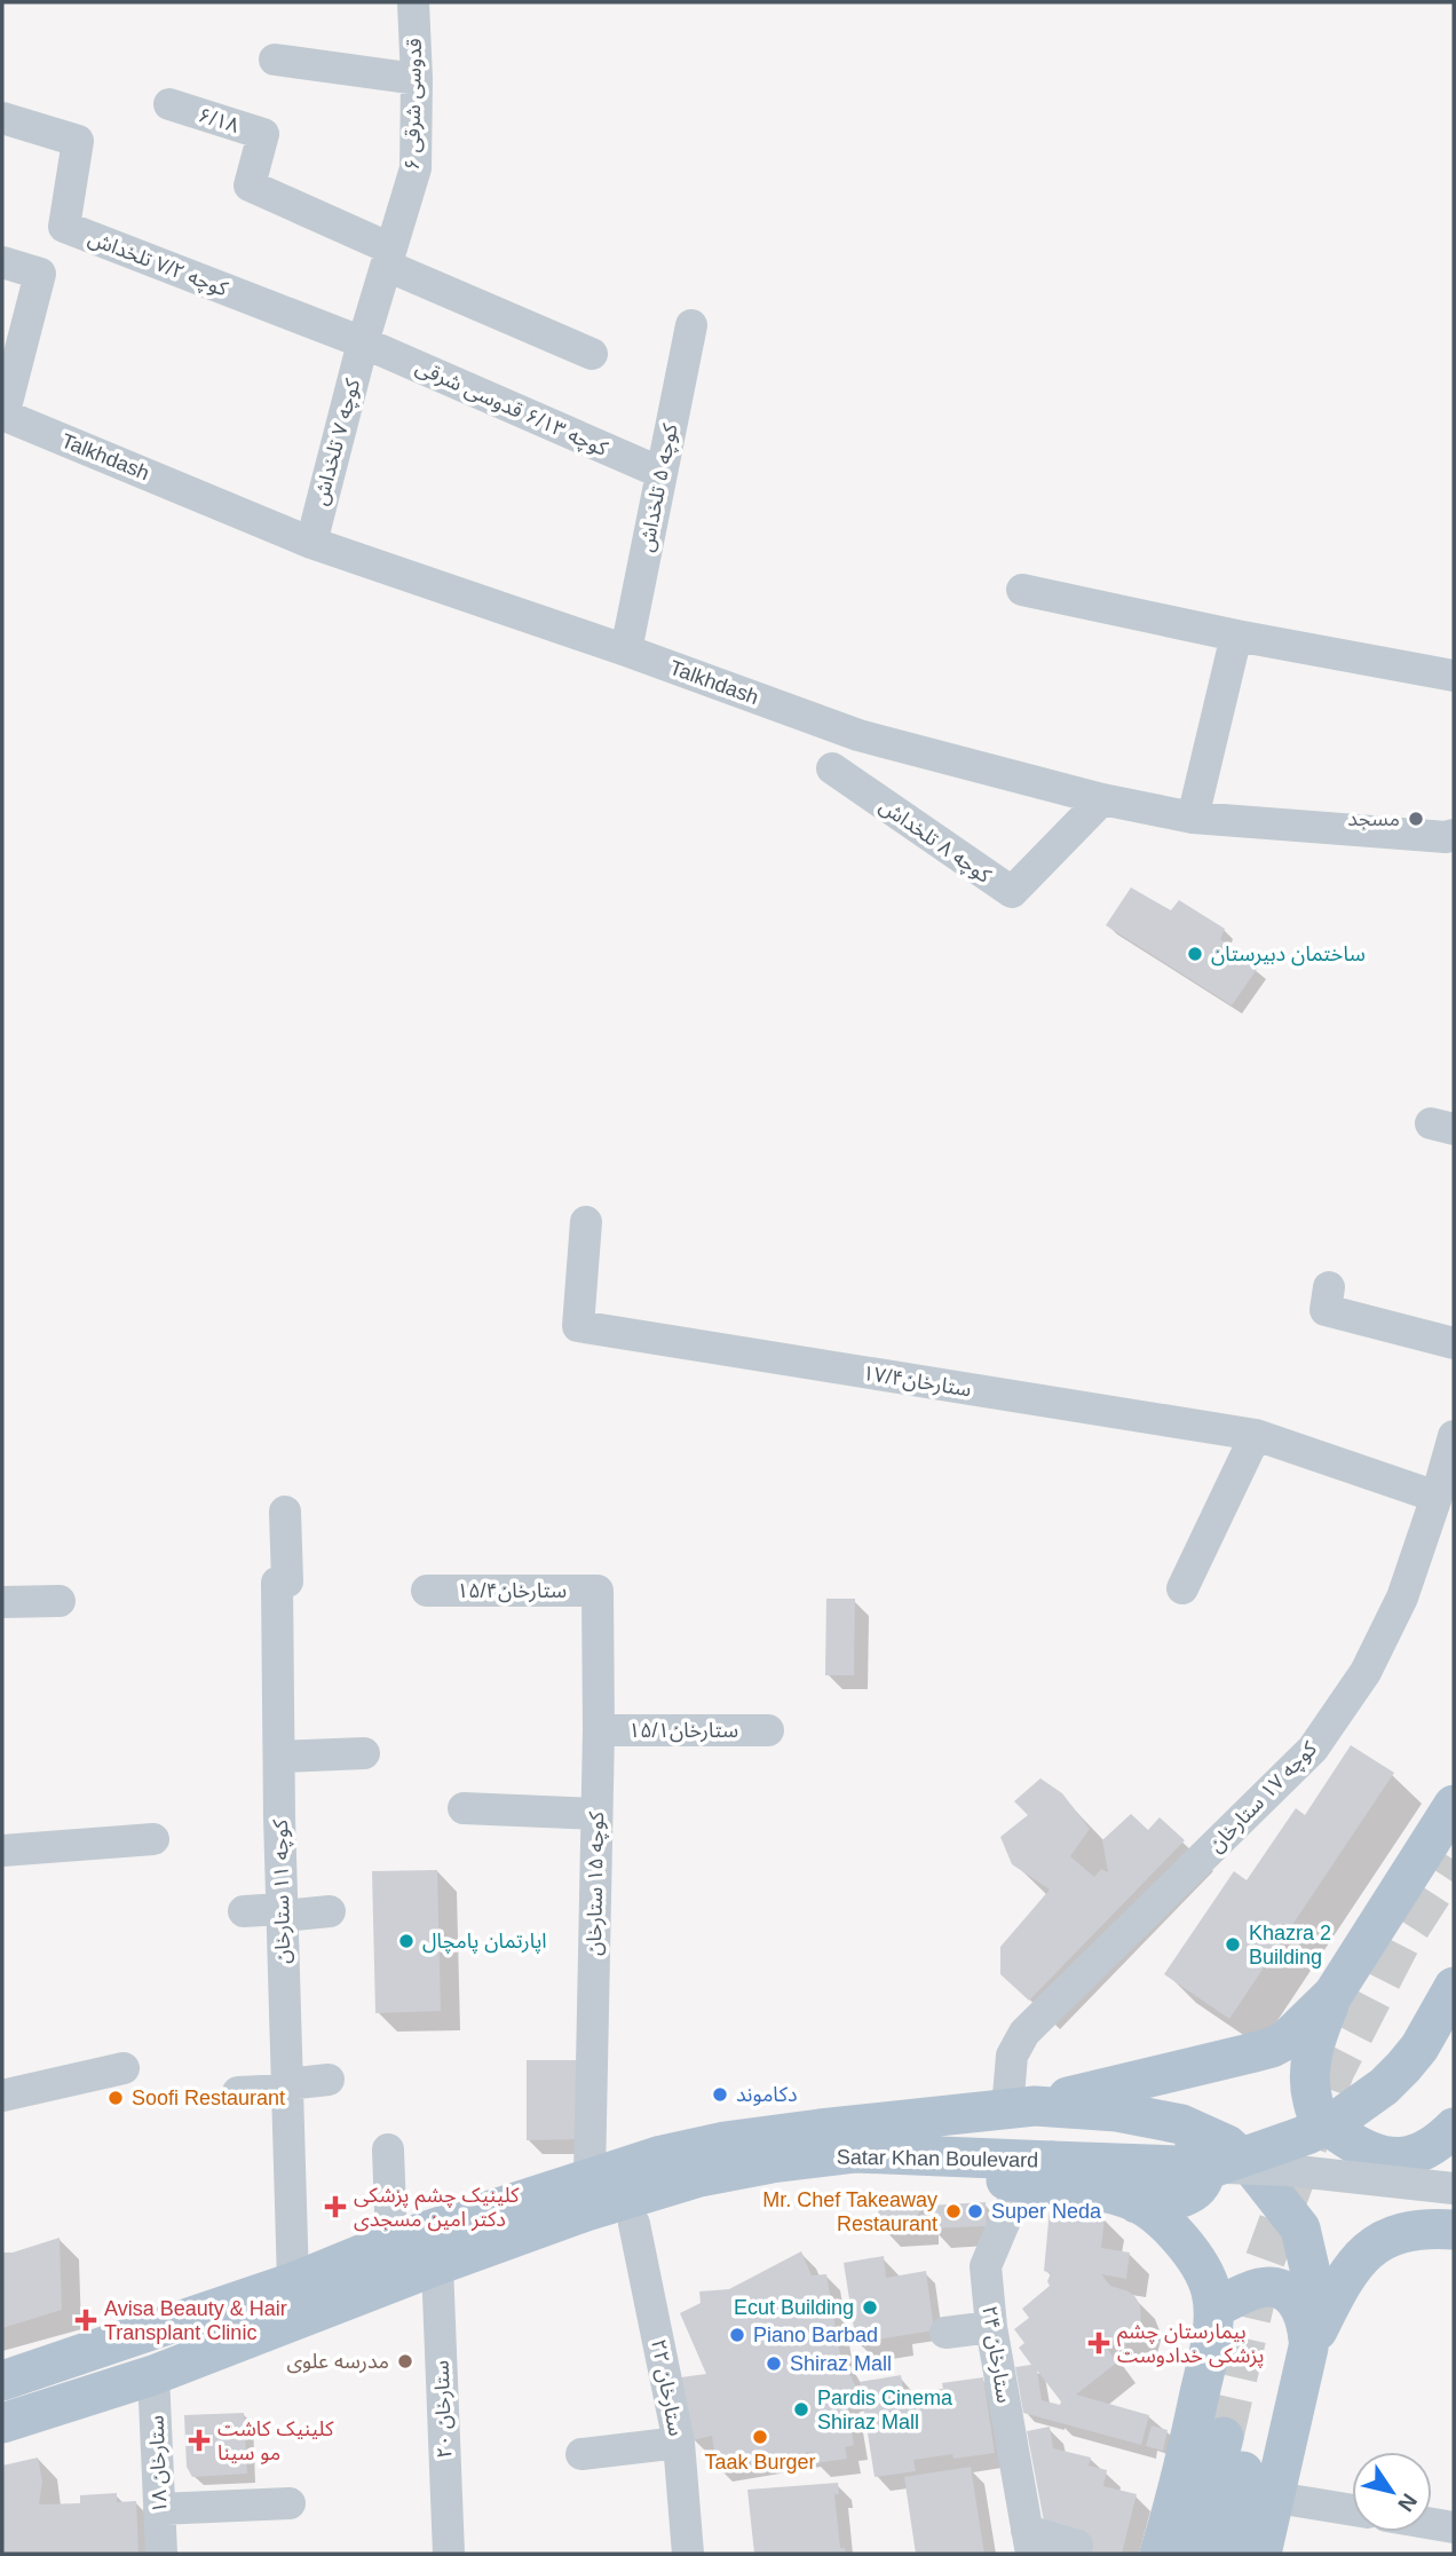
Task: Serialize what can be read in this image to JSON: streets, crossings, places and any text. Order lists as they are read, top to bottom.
{
  "streets": {
    "main road": ["Satar Khan Boulevard"],
    "street": [
      "قدوسی شرقی ۶",
      "۶/۱۸",
      "کوچه ۷/۲ تلخداش",
      "کوچه ۶/۱۳ قدوسی شرقی",
      "کوچه ۷ تلخداش",
      "Talkhdash",
      "کوچه ۵ تلخداش",
      "کوچه ۸ تلخداش",
      "ستارخان۱۷/۴",
      "ستارخان۱۵/۴",
      "ستارخان۱۵/۱",
      "کوچه ۱۷ ستارخان",
      "کوچه ۱۵ ستارخان",
      "کوچه ۱۱ ستارخان",
      "۲۴ ستارخان",
      "۲۲ ستارخان",
      "۲۰ ستارخان",
      "۱۸ ستارخان"
    ]
  },
  "crossings": [
    ["قدوسی شرقی ۶", "۶/۱۸"],
    ["قدوسی شرقی ۶", "کوچه ۷/۲ تلخداش"],
    ["قدوسی شرقی ۶", "کوچه ۶/۱۳ قدوسی شرقی"],
    ["قدوسی شرقی ۶", "کوچه ۷ تلخداش"],
    ["کوچه ۷/۲ تلخداش", "کوچه ۶/۱۳ قدوسی شرقی"],
    ["کوچه ۷/۲ تلخداش", "کوچه ۷ تلخداش"],
    ["کوچه ۶/۱۳ قدوسی شرقی", "کوچه ۷ تلخداش"],
    ["کوچه ۶/۱۳ قدوسی شرقی", "کوچه ۵ تلخداش"],
    ["کوچه ۷ تلخداش", "Talkhdash"],
    ["Talkhdash", "کوچه ۵ تلخداش"],
    ["Talkhdash", "کوچه ۸ تلخداش"],
    ["ستارخان۱۷/۴", "کوچه ۱۷ ستارخان"],
    ["ستارخان۱۵/۴", "کوچه ۱۵ ستارخان"],
    ["ستارخان۱۵/۱", "کوچه ۱۵ ستارخان"],
    ["کوچه ۱۷ ستارخان", "Satar Khan Boulevard"],
    ["کوچه ۱۵ ستارخان", "Satar Khan Boulevard"],
    ["کوچه ۱۱ ستارخان", "Satar Khan Boulevard"],
    ["Satar Khan Boulevard", "۲۴ ستارخان"],
    ["Satar Khan Boulevard", "۲۰ ستارخان"],
    ["Satar Khan Boulevard", "۱۸ ستارخان"]
  ],
  "places": {
    "other": [
      "مسجد",
      "ساختمان دبیرستان",
      "اپارتمان پامچال",
      "Khazra 2 Building",
      "دکاموند",
      "Soofi Restaurant",
      "Mr. Chef Takeaway Restaurant",
      "Super Neda",
      "Ecut Building",
      "Piano Barbad",
      "مدرسه علوی",
      "Shiraz Mall",
      "Pardis Cinema Shiraz Mall",
      "Taak Burger"
    ],
    "health": [
      "کلینیک چشم پزشکی دکتر امین مسجدی",
      "Avisa Beauty & Hair Transplant Clinic",
      "بیمارستان چشم پزشکی خدادوست",
      "کلینیک کاشت مو سینا"
    ]
  },
  "north": "bottom right"
}
